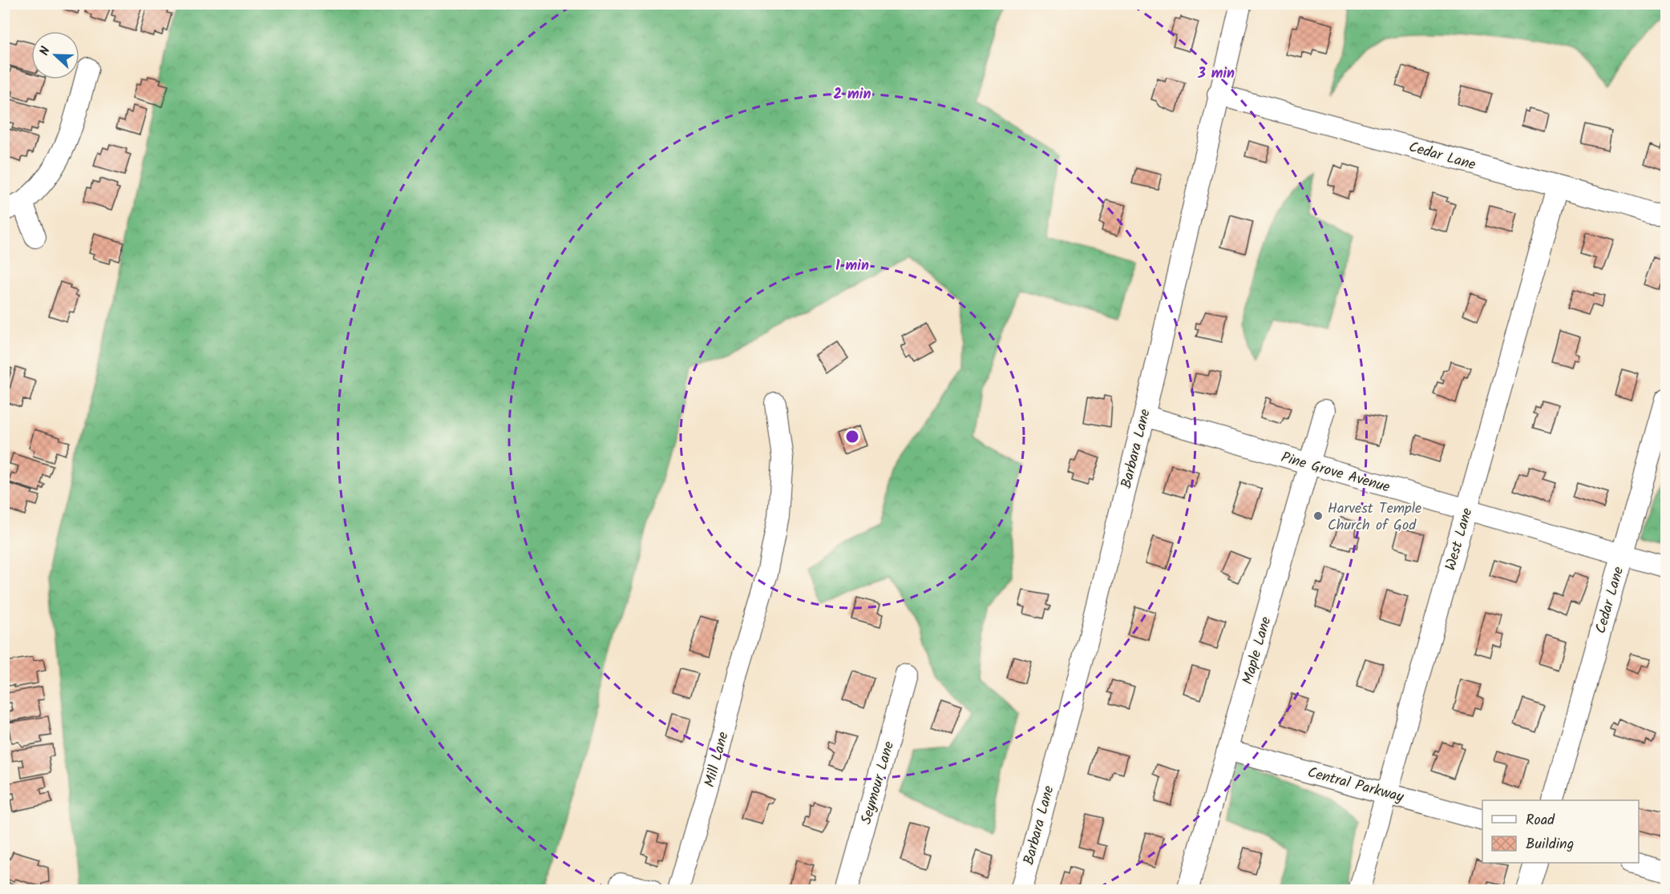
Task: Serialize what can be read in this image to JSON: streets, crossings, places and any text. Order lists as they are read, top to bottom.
{
  "streets": {
    "street": [
      "Cedar Lane",
      "Barbara Lane",
      "Pine Grove Avenue",
      "West Lane",
      "Maple Lane",
      "Mill Lane",
      "Seymour Lane",
      "Central Parkway"
    ]
  },
  "crossings": [
    ["Cedar Lane", "Barbara Lane"],
    ["Cedar Lane", "Pine Grove Avenue"],
    ["Cedar Lane", "West Lane"],
    ["Barbara Lane", "Pine Grove Avenue"],
    ["Pine Grove Avenue", "West Lane"],
    ["Pine Grove Avenue", "Maple Lane"],
    ["West Lane", "Central Parkway"],
    ["Maple Lane", "Central Parkway"]
  ],
  "places": ["Harvest Temple Church of God"],
  "legend": ["Road", "Building"],
  "north": "left",
  "rings": ["3 min", "2 min", "1 min"]
}
